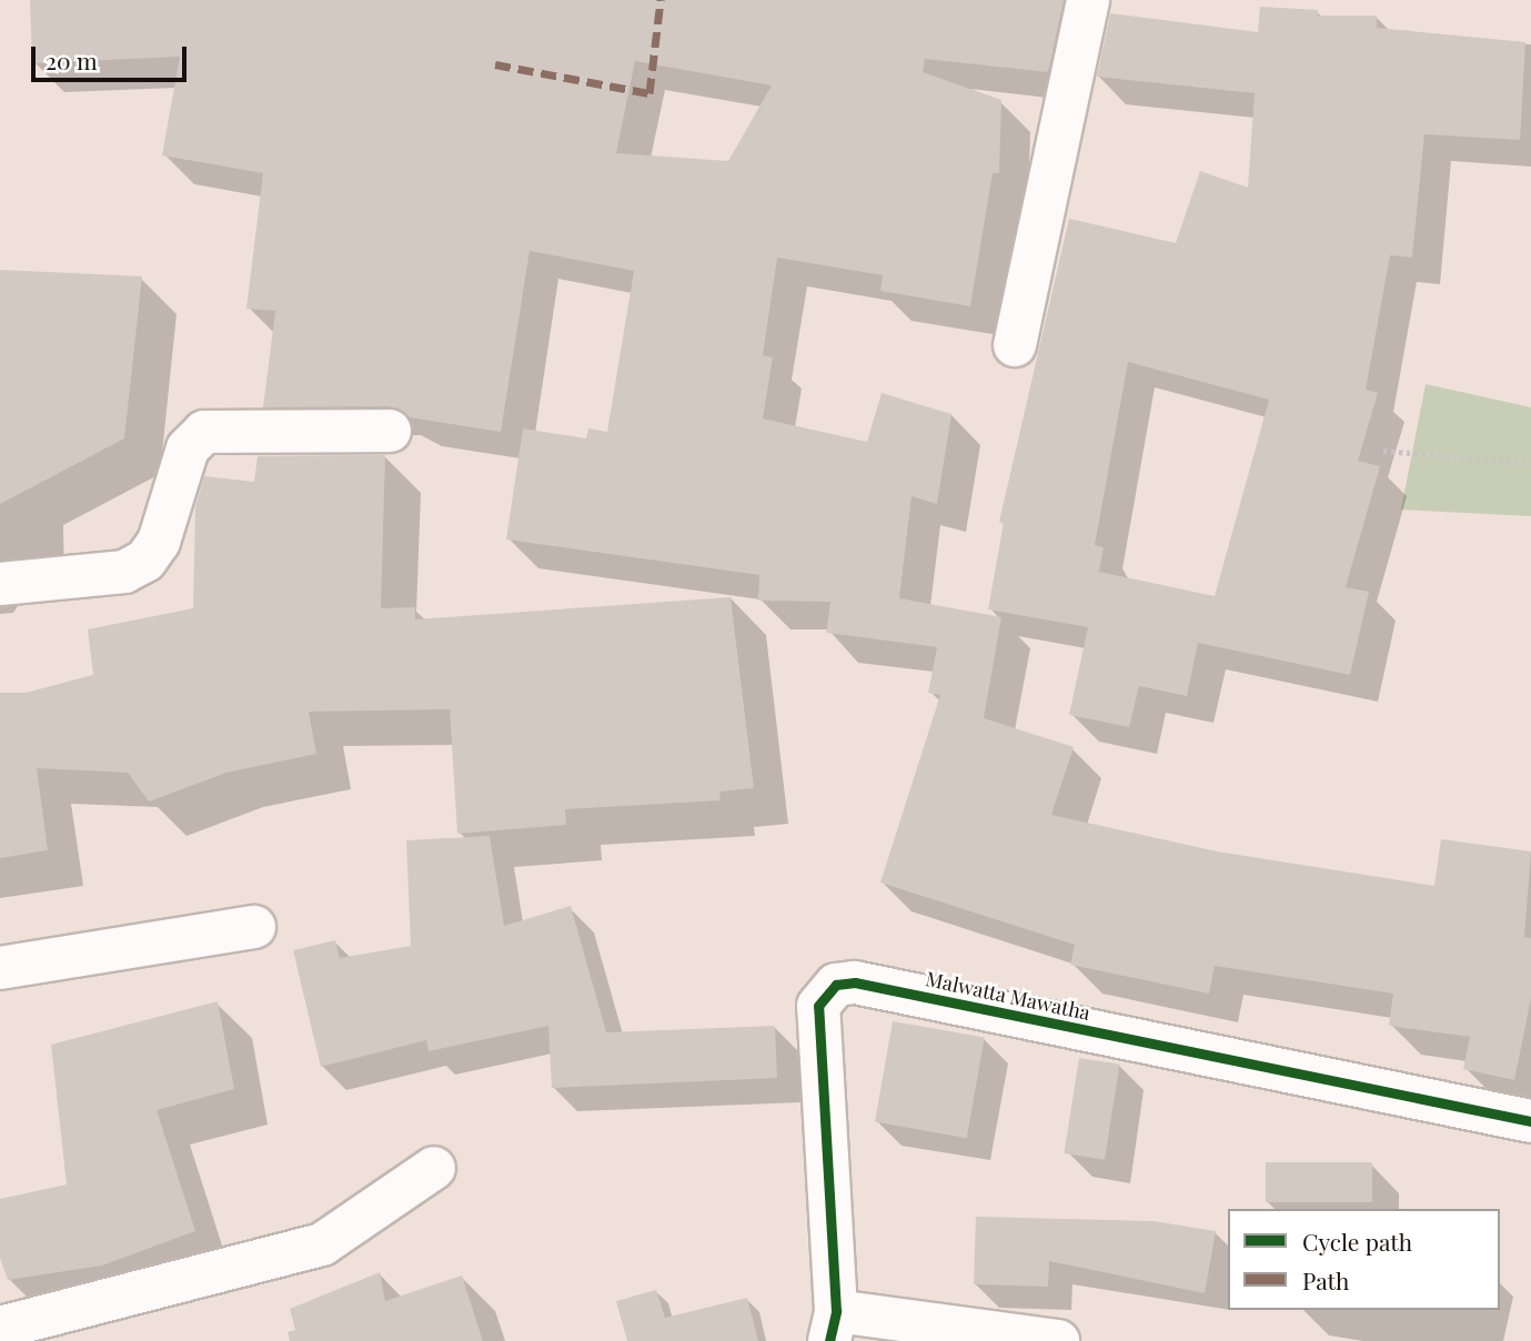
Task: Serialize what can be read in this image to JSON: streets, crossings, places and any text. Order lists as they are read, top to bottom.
{
  "streets": {
    "street": ["Malwatta Mawatha"]
  },
  "legend": ["Cycle path", "Path"],
  "scale_bar": "20 m"
}
